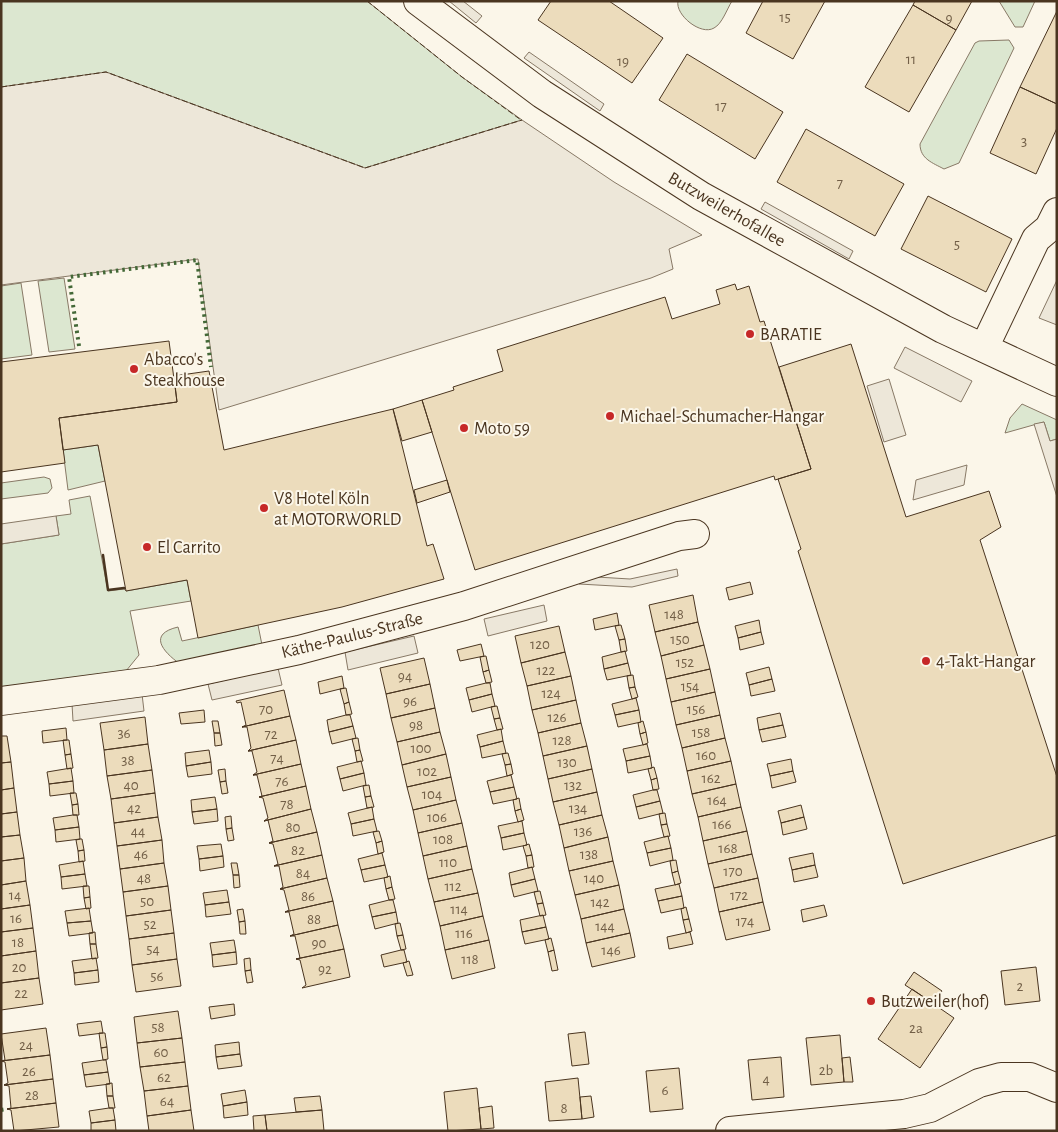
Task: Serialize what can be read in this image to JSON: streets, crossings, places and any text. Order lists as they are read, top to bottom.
{
  "streets": {
    "street": ["Butzweilerhofallee", "Käthe-Paulus-Straße"]
  },
  "places": [
    "BARATIE",
    "Abacco's Steakhouse",
    "Michael-Schumacher-Hangar",
    "Moto 59",
    "V8 Hotel Köln at MOTORWORLD",
    "El Carrito",
    "4-Takt-Hangar",
    "Butzweiler(hof)"
  ],
  "house_numbers": [
    "15",
    "9",
    "11",
    "19",
    "17",
    "3",
    "7",
    "5",
    "148",
    "150",
    "120",
    "152",
    "122",
    "94",
    "154",
    "124",
    "96",
    "70",
    "156",
    "126",
    "98",
    "158",
    "36",
    "72",
    "128",
    "100",
    "160",
    "74",
    "38",
    "130",
    "102",
    "162",
    "76",
    "40",
    "132",
    "104",
    "164",
    "78",
    "42",
    "134",
    "106",
    "166",
    "80",
    "44",
    "136",
    "108",
    "168",
    "82",
    "46",
    "138",
    "110",
    "170",
    "84",
    "48",
    "140",
    "112",
    "14",
    "172",
    "86",
    "50",
    "142",
    "114",
    "16",
    "88",
    "174",
    "52",
    "144",
    "116",
    "18",
    "90",
    "54",
    "146",
    "118",
    "20",
    "92",
    "56",
    "2",
    "22",
    "58",
    "2a",
    "24",
    "60",
    "2b",
    "26",
    "62",
    "4",
    "6",
    "28",
    "64",
    "8"
  ]
}
